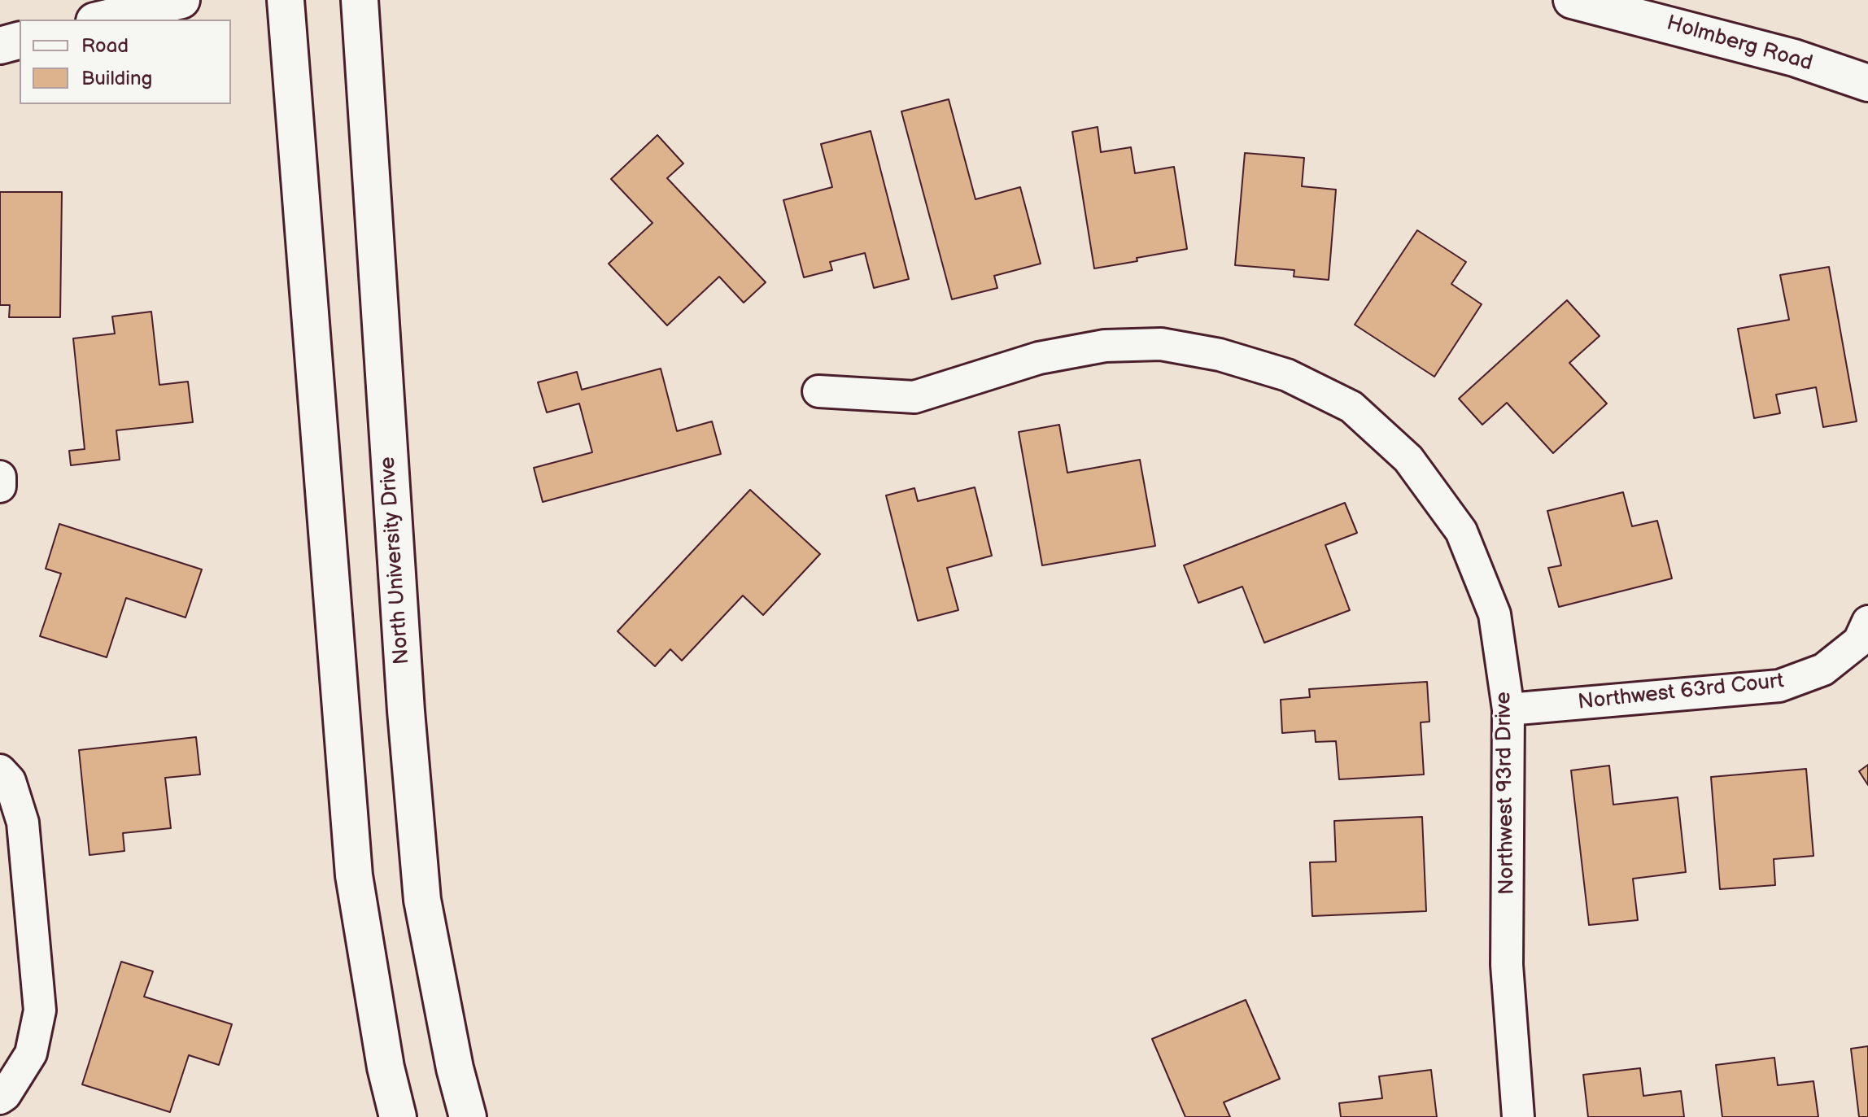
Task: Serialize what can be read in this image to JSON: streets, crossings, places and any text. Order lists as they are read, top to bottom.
{
  "streets": {
    "main road": ["Holmberg Road", "North University Drive"],
    "street": ["Northwest 63rd Court", "Northwest 93rd Drive"]
  },
  "crossings": [
    ["Northwest 63rd Court", "Northwest 93rd Drive"]
  ],
  "legend": ["Road", "Building"]
}
